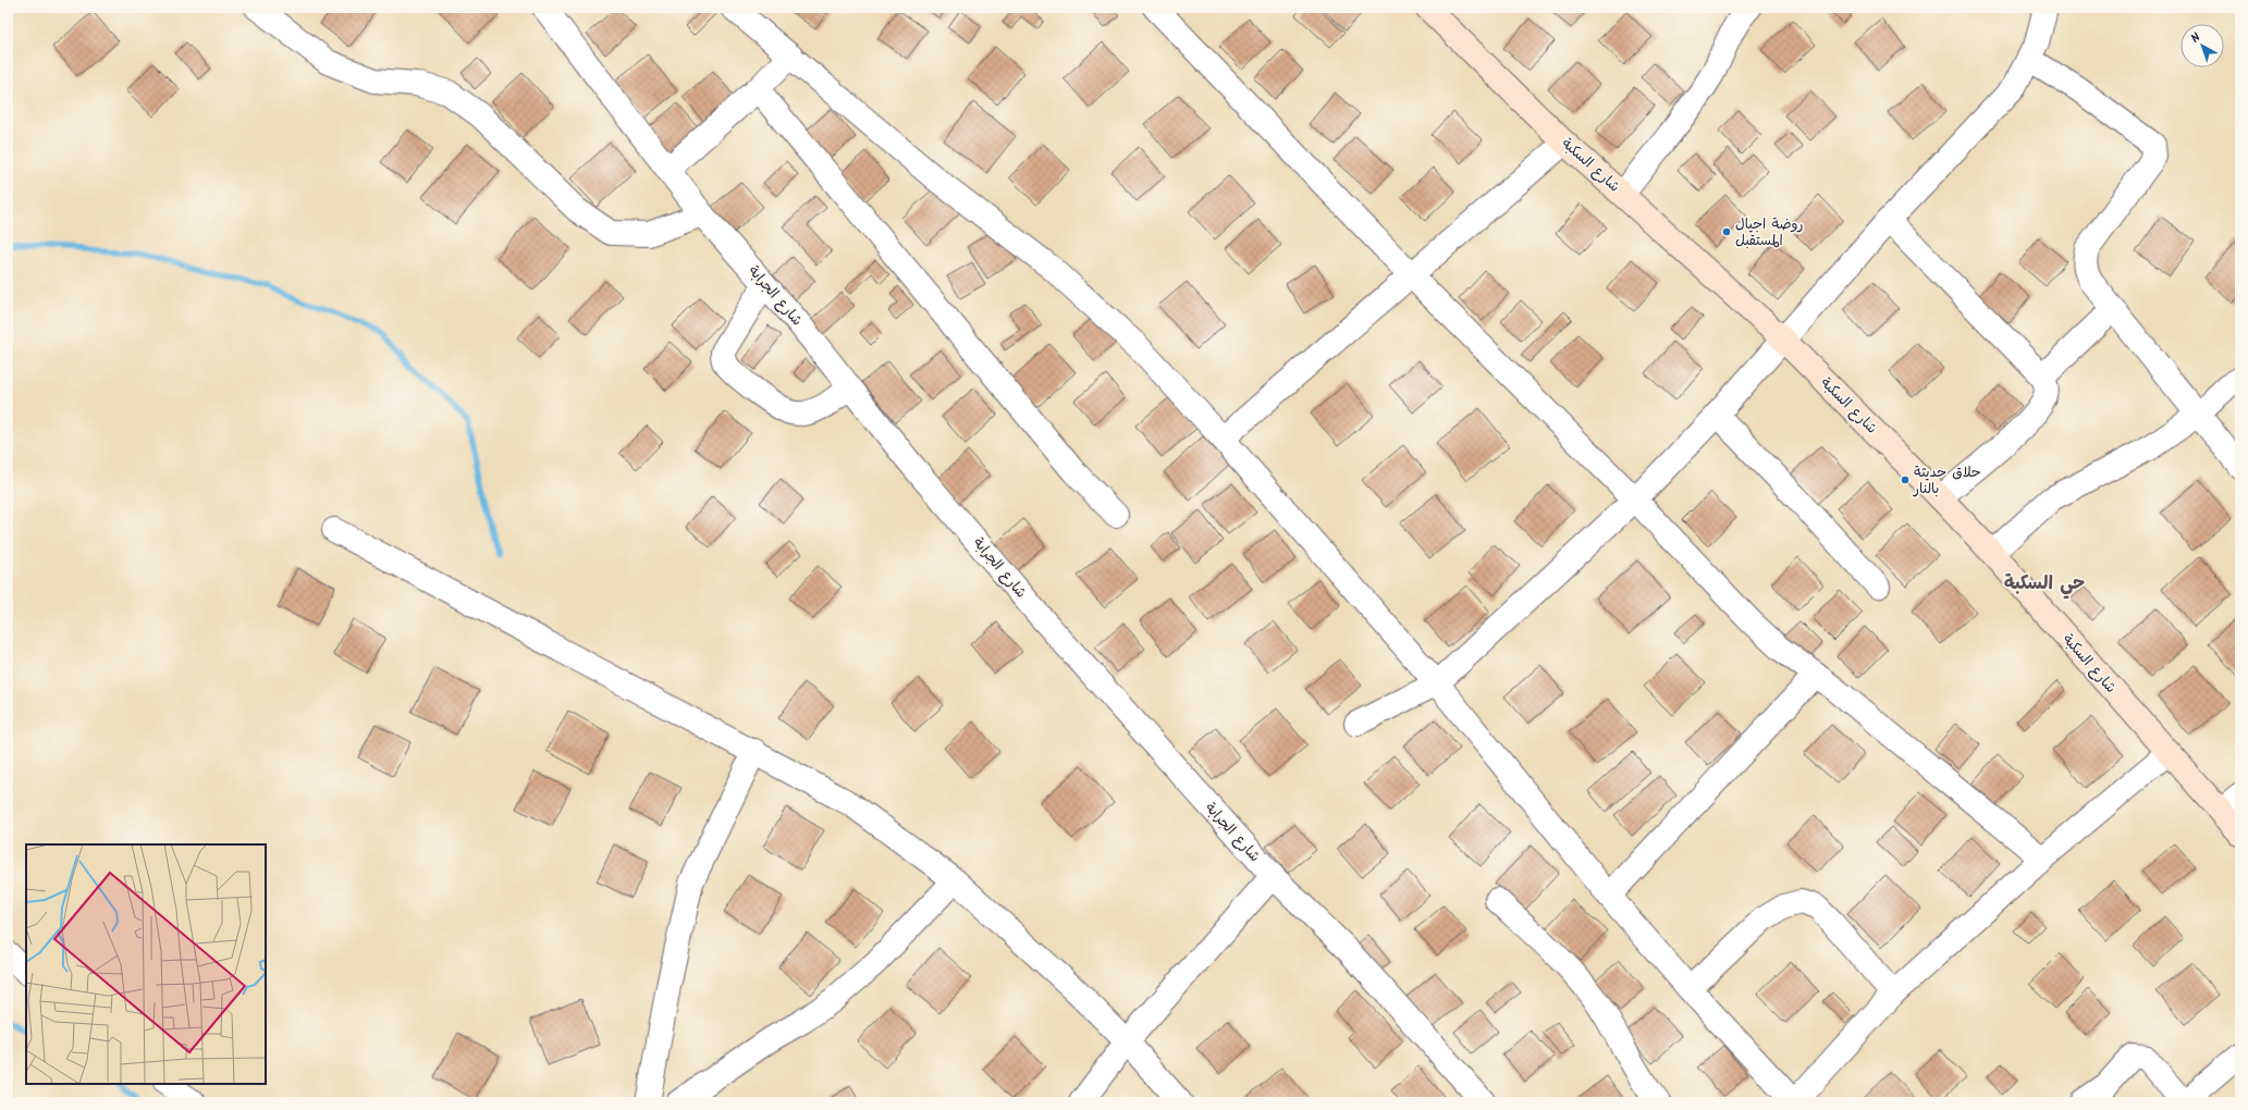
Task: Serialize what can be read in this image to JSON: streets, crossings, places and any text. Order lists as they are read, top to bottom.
{
  "streets": {
    "main road": ["شارع السكبة"],
    "street": ["شارع الجرابة"]
  },
  "districts": ["حي السكبة"],
  "places": ["روضة اجيال المستقبل", "حلاق حديثة بالنار"],
  "north": "top left"
}
